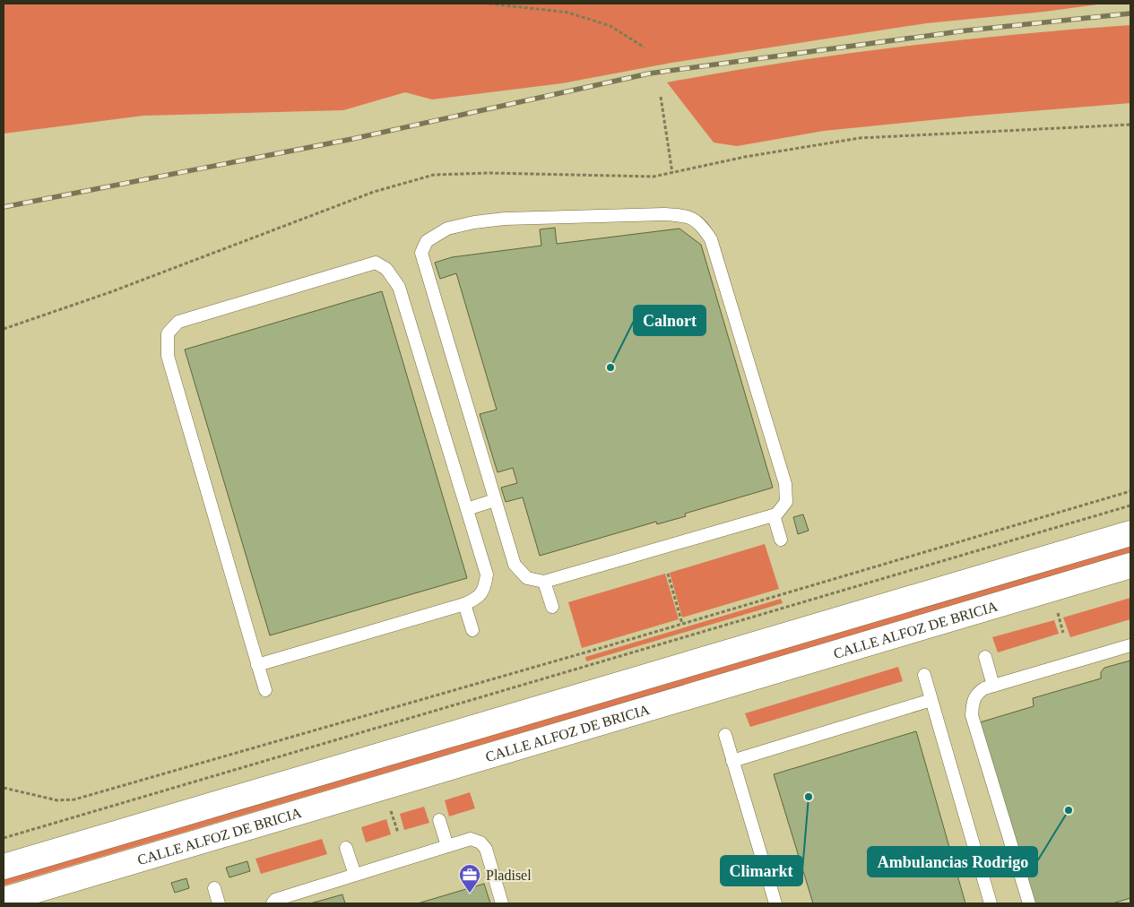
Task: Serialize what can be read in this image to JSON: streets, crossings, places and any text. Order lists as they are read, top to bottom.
{
  "streets": {
    "street": ["CALLE ALFOZ DE BRICIA"]
  },
  "places": {
    "other": ["Calnort", "Climarkt", "Ambulancias Rodrigo"],
    "office": ["Pladisel"]
  }
}
